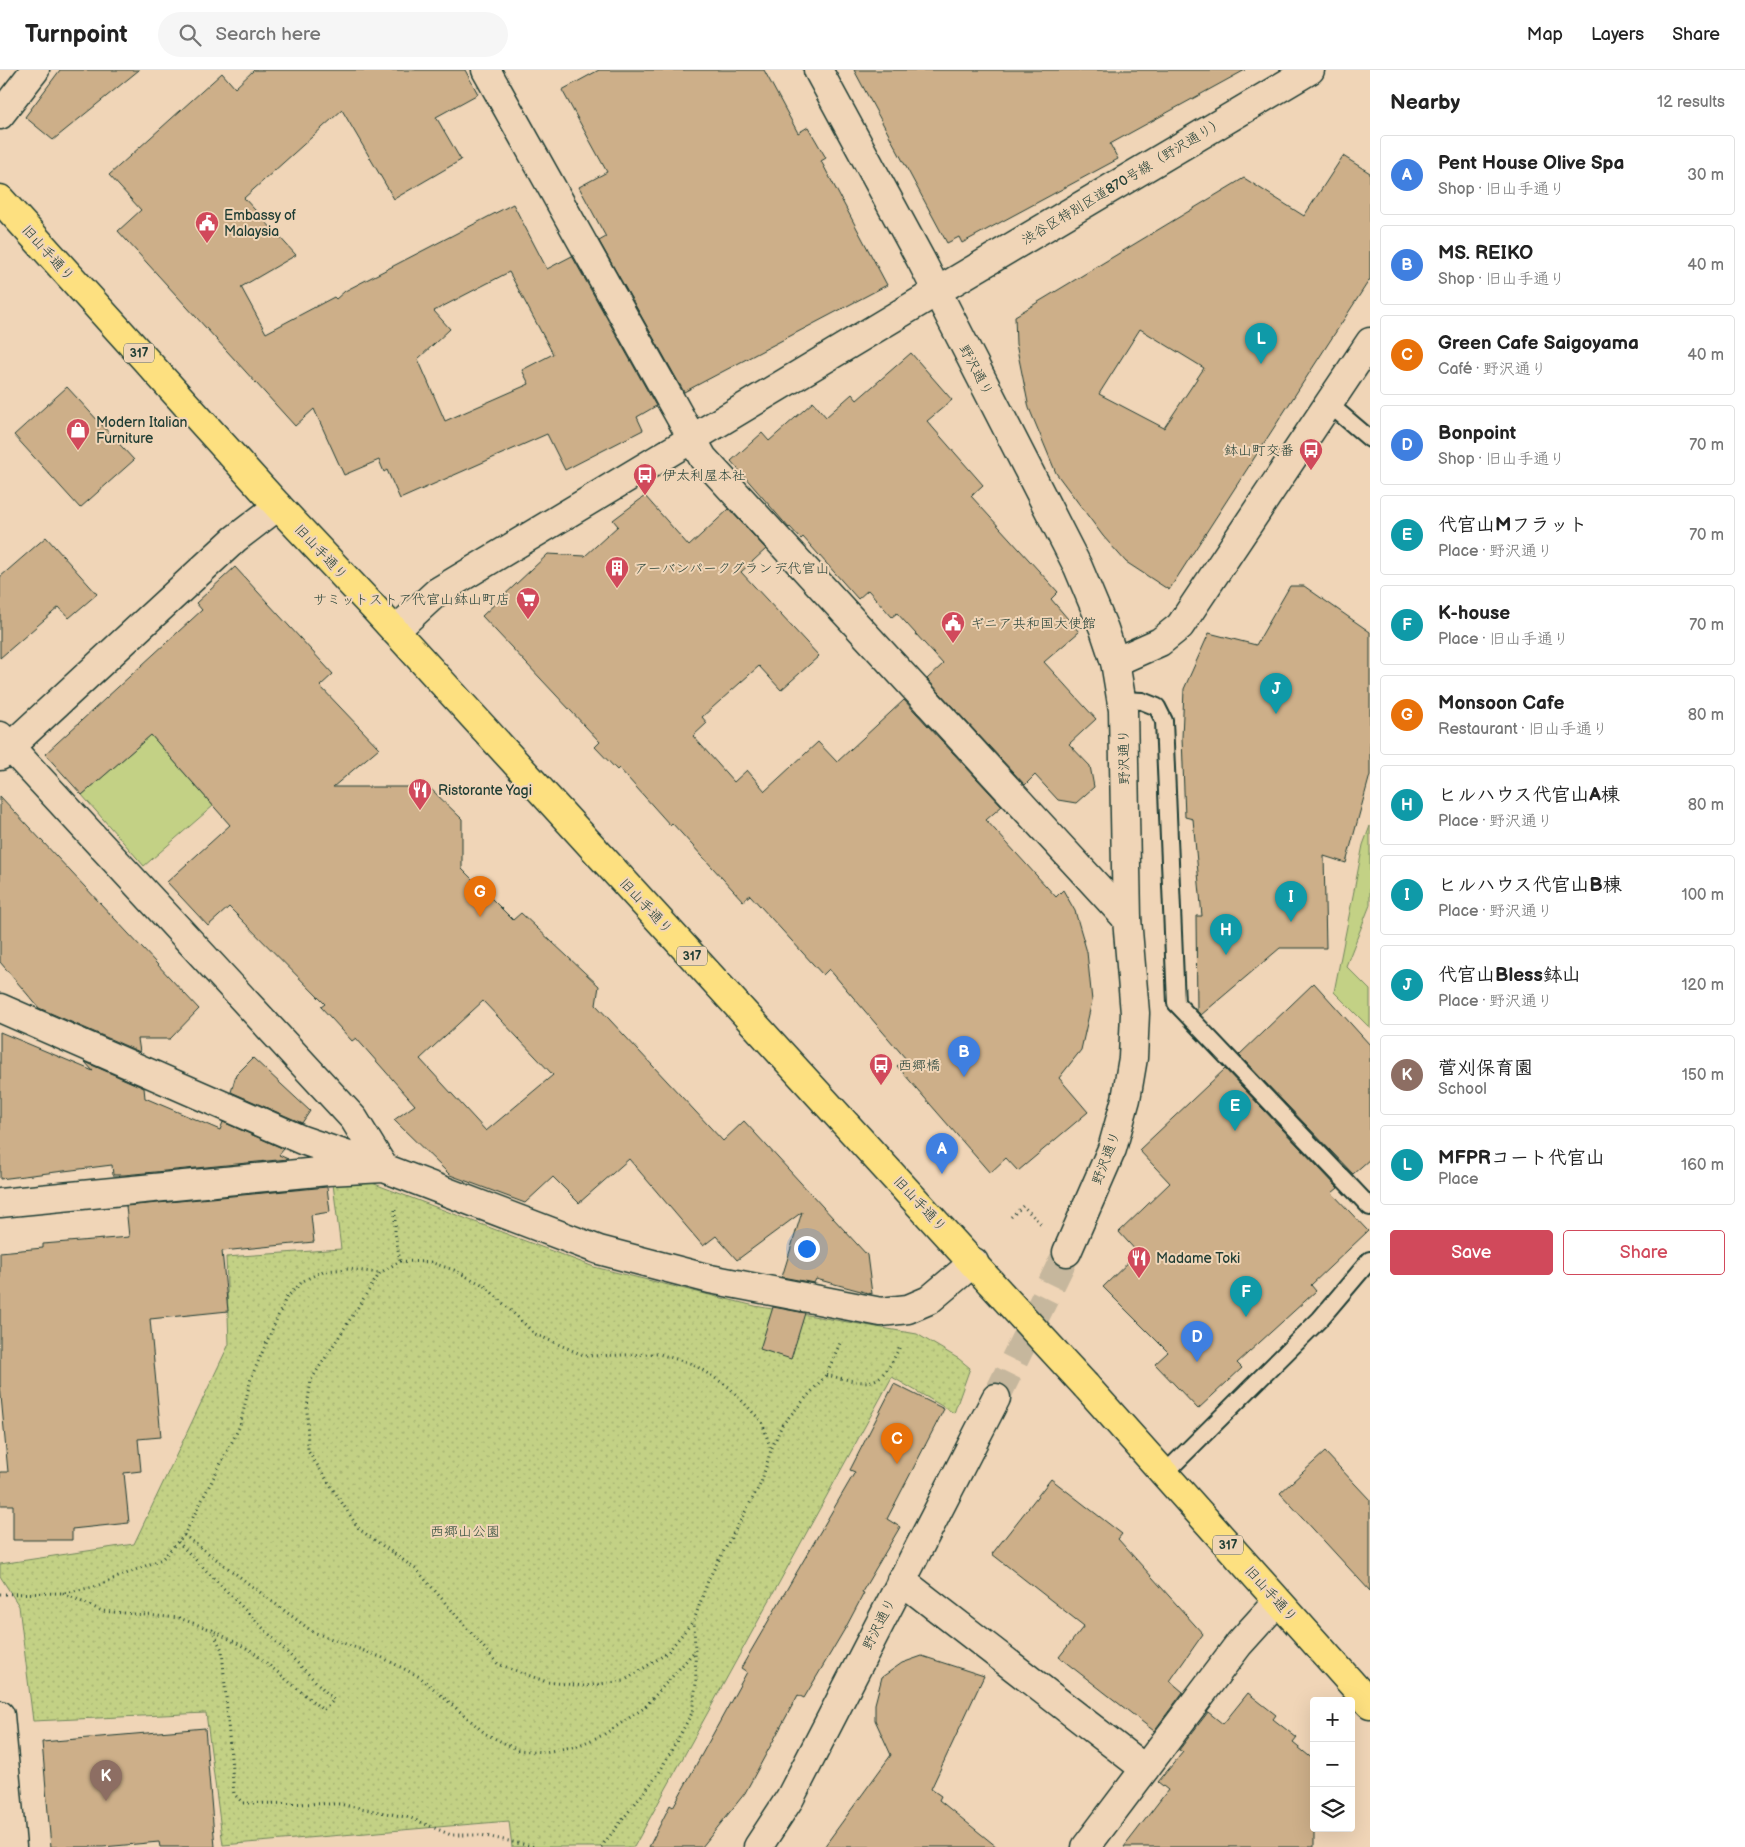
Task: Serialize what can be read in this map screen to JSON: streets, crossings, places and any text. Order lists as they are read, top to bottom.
{
  "streets": {
    "main road": ["旧山手通り", "317"],
    "street": ["渋谷区特別区道870号線（野沢通り）", "野沢通り"]
  },
  "crossings": [
    ["渋谷区特別区道870号線（野沢通り）", "旧山手通り"],
    ["渋谷区特別区道870号線（野沢通り）", "野沢通り"]
  ],
  "parks": ["西郷山公園"],
  "places": {
    "public building": ["Embassy of Malaysia", "ギニア共和国大使館"],
    "shop": ["Modern Italian Furniture"],
    "bus stop": ["鉢山町交番", "伊太利屋本社", "西郷橋"],
    "building": ["アーバンパークグランデ代官山"],
    "supermarket": ["サミットストア代官山鉢山町店"],
    "restaurant": ["Ristorante Yagi", "Madame Toki"]
  },
  "page": {
    "header": "Turnpoint",
    "search": "Search here",
    "nav": ["Map", "Layers", "Share"],
    "heading": ["Nearby", "12 results"],
    "list": [
      {
        "mark": "A",
        "name": "Pent House Olive Spa",
        "note": "Shop · 旧山手通り",
        "value": "30 m"
      },
      {
        "mark": "B",
        "name": "MS. REIKO",
        "note": "Shop · 旧山手通り",
        "value": "40 m"
      },
      {
        "mark": "C",
        "name": "Green Cafe Saigoyama",
        "note": "Café · 野沢通り",
        "value": "40 m"
      },
      {
        "mark": "D",
        "name": "Bonpoint",
        "note": "Shop · 旧山手通り",
        "value": "70 m"
      },
      {
        "mark": "E",
        "name": "代官山Mフラット",
        "note": "Place · 野沢通り",
        "value": "70 m"
      },
      {
        "mark": "F",
        "name": "K-house",
        "note": "Place · 旧山手通り",
        "value": "70 m"
      },
      {
        "mark": "G",
        "name": "Monsoon Cafe",
        "note": "Restaurant · 旧山手通り",
        "value": "80 m"
      },
      {
        "mark": "H",
        "name": "ヒルハウス代官山A棟",
        "note": "Place · 野沢通り",
        "value": "80 m"
      },
      {
        "mark": "I",
        "name": "ヒルハウス代官山B棟",
        "note": "Place · 野沢通り",
        "value": "100 m"
      },
      {
        "mark": "J",
        "name": "代官山Bless鉢山",
        "note": "Place · 野沢通り",
        "value": "120 m"
      },
      {
        "mark": "K",
        "name": "菅刈保育園",
        "note": "School",
        "value": "150 m"
      },
      {
        "mark": "L",
        "name": "MFPRコート代官山",
        "note": "Place",
        "value": "160 m"
      }
    ],
    "pins": [
      "L",
      "J",
      "G",
      "I",
      "H",
      "B",
      "E",
      "A",
      "F",
      "D",
      "C",
      "K"
    ],
    "buttons": ["Save", "Share"],
    "map_buttons": ["+", "−"]
  }
}
